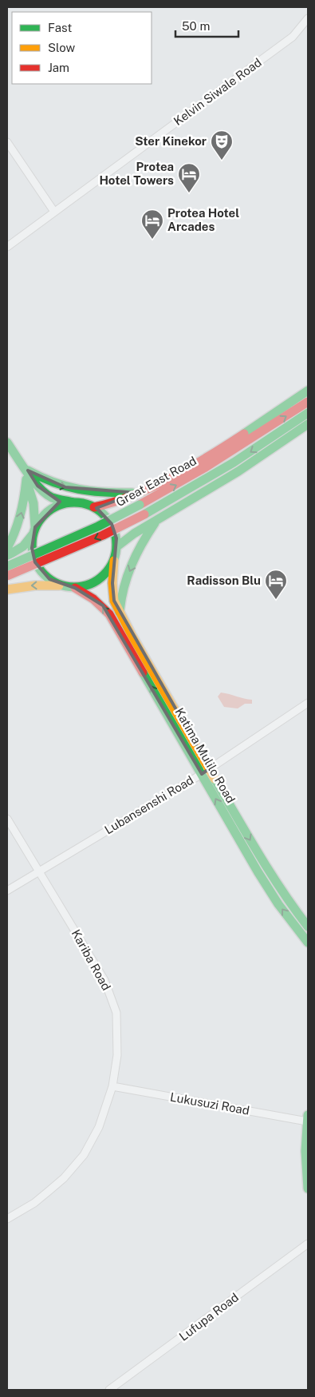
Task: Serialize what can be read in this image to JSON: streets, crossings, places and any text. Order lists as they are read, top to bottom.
{
  "streets": {
    "main road": ["Great East Road", "Katima Mulilo Road"],
    "street": [
      "Kelvin Siwale Road",
      "Lubansenshi Road",
      "Kariba Road",
      "Lukusuzi Road",
      "Lufupa Road"
    ]
  },
  "crossings": [
    ["Great East Road", "Katima Mulilo Road"],
    ["Katima Mulilo Road", "Lubansenshi Road"],
    ["Lubansenshi Road", "Kariba Road"],
    ["Kariba Road", "Lukusuzi Road"]
  ],
  "places": {
    "theatre": ["Ster Kinekor"],
    "hotel": ["Protea Hotel Towers", "Protea Hotel Arcades", "Radisson Blu"]
  },
  "legend": ["Fast", "Slow", "Jam"],
  "scale_bar": "50 m"
}
